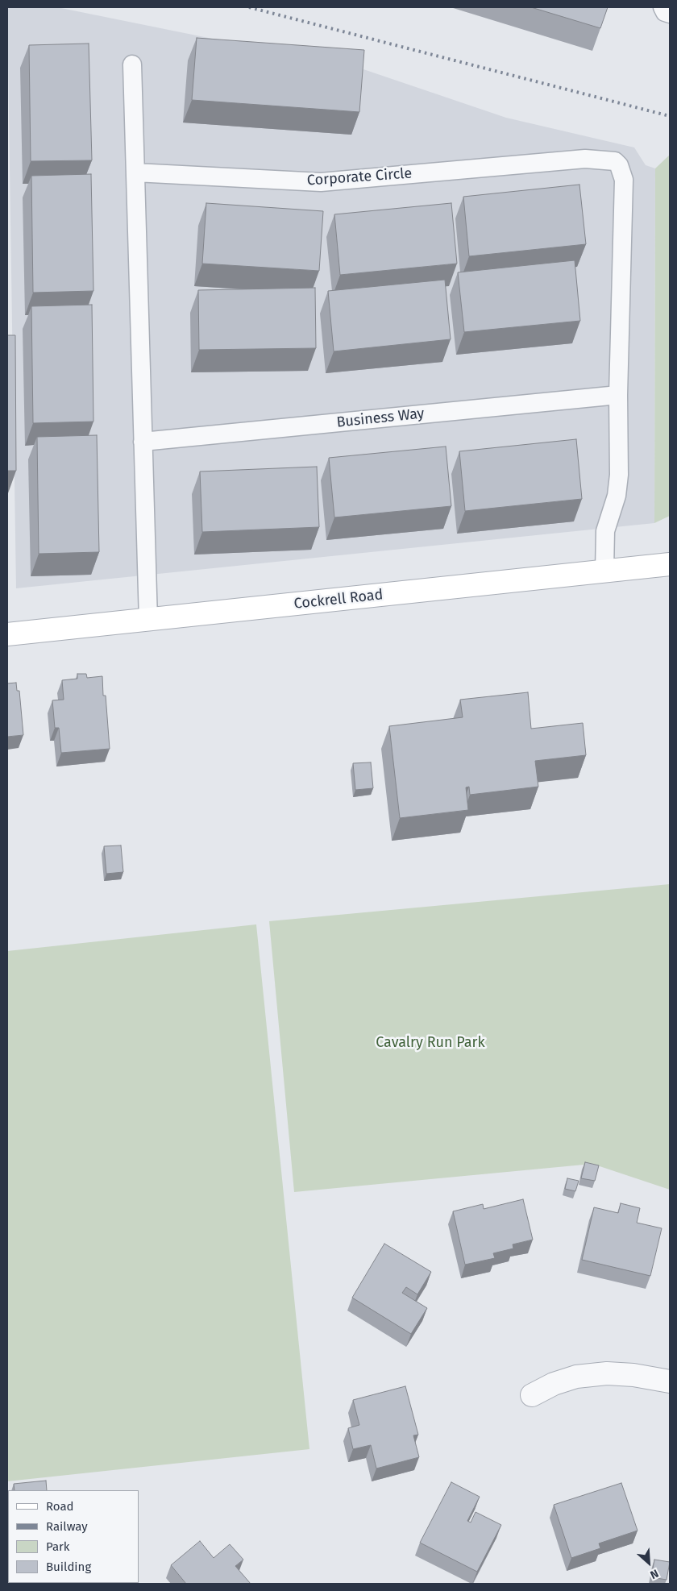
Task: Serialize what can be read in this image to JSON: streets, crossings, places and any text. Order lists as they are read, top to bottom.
{
  "streets": {
    "street": ["Cockrell Road"],
    "lane": ["Corporate Circle", "Business Way"]
  },
  "crossings": [
    ["Corporate Circle", "Business Way"]
  ],
  "parks": ["Cavalry Run Park"],
  "legend": [
    "Road",
    "Railway",
    "Park",
    "Building"
  ],
  "north": "bottom right"
}
